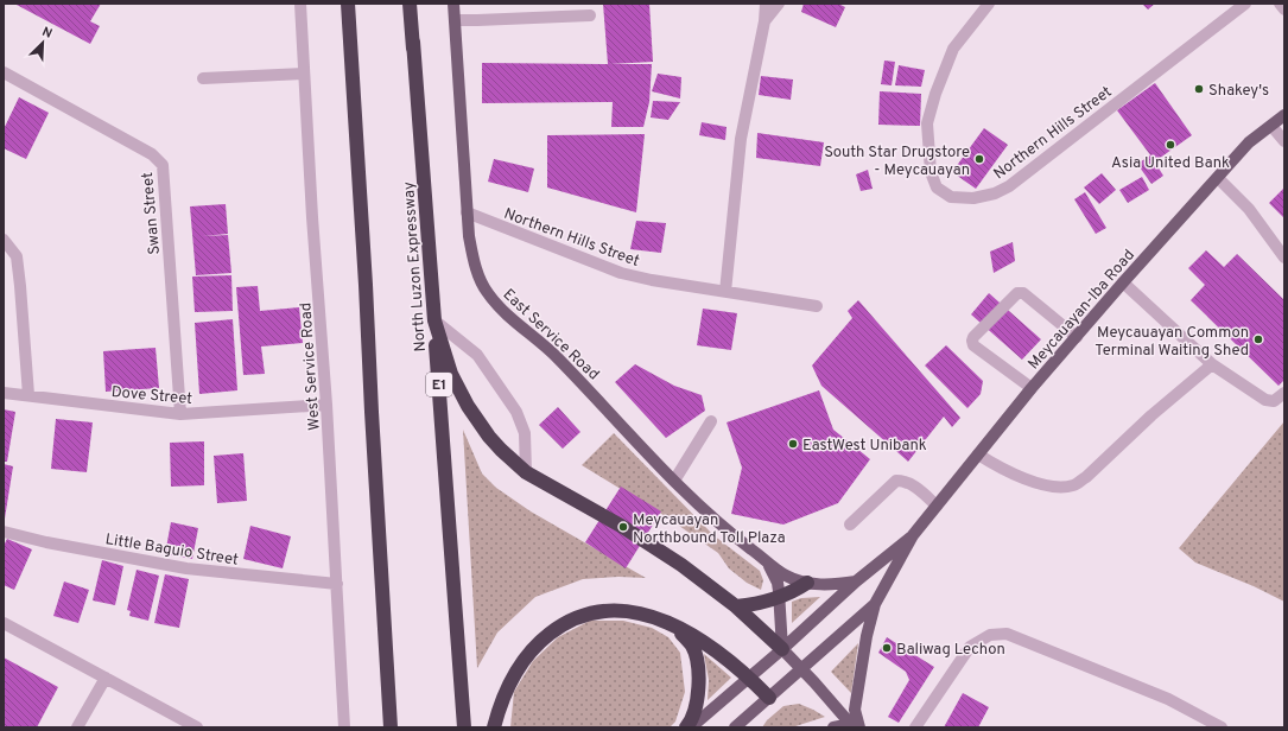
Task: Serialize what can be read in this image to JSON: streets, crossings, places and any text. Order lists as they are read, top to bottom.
{
  "streets": {
    "highway": ["North Luzon Expressway", "E1"],
    "main road": ["Meycauayan-Iba Road", "East Service Road"],
    "street": [
      "Northern Hills Street",
      "Swan Street",
      "West Service Road",
      "Dove Street",
      "Little Baguio Street"
    ]
  },
  "crossings": [
    ["Northern Hills Street", "East Service Road"],
    ["Swan Street", "Dove Street"],
    ["Meycauayan-Iba Road", "East Service Road"],
    ["West Service Road", "Dove Street"],
    ["West Service Road", "Little Baguio Street"]
  ],
  "places": [
    "Shakey's",
    "Asia United Bank",
    "South Star Drugstore - Meycauayan",
    "Meycauayan Common Terminal Waiting Shed",
    "EastWest Unibank",
    "Meycauayan Northbound Toll Plaza",
    "Baliwag Lechon"
  ],
  "north": "top right"
}
